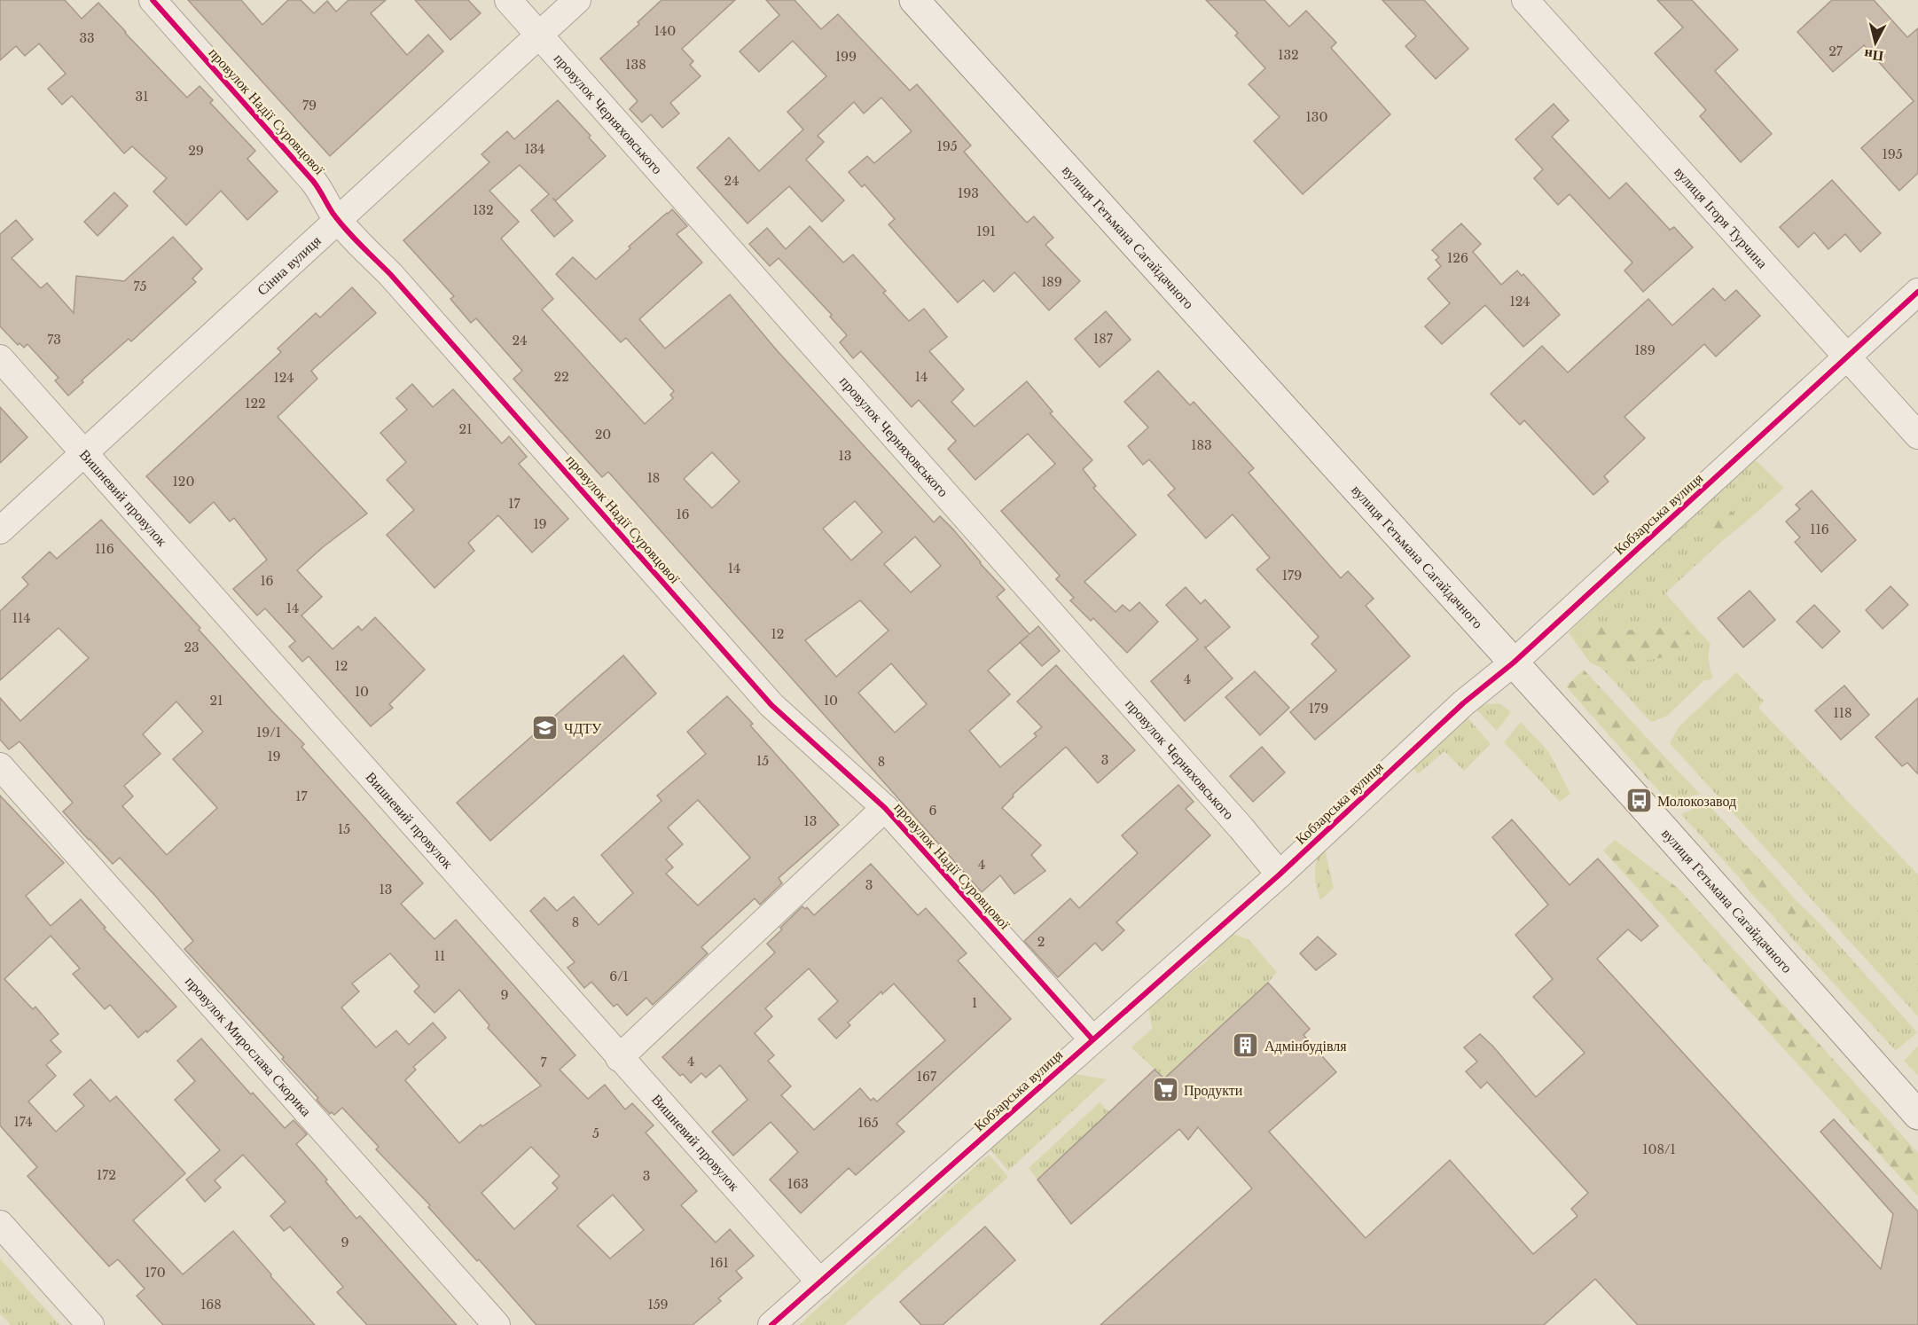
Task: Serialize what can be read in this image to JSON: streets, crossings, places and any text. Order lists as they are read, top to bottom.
{
  "streets": {
    "main road": ["вулиця Гетьмана Сагайдачного"],
    "street": [
      "провулок Надії Суровцової",
      "провулок Черняховського",
      "вулиця Ігоря Турчина",
      "Сінна вулиця",
      "Вишневий провулок",
      "Кобзарська вулиця",
      "провулок Мирослава Скорика"
    ]
  },
  "crossings": [
    ["провулок Надії Суровцової", "Сінна вулиця"],
    ["провулок Надії Суровцової", "Кобзарська вулиця"],
    ["провулок Черняховського", "Сінна вулиця"],
    ["провулок Черняховського", "Кобзарська вулиця"],
    ["вулиця Ігоря Турчина", "Кобзарська вулиця"],
    ["вулиця Гетьмана Сагайдачного", "Кобзарська вулиця"],
    ["Сінна вулиця", "Вишневий провулок"],
    ["Вишневий провулок", "Кобзарська вулиця"]
  ],
  "places": {
    "school or university": ["ЧДТУ"],
    "bus stop": ["Молокозавод"],
    "building": ["Адмінбудівля"],
    "supermarket": ["Продукти"]
  },
  "house_numbers": [
    "140",
    "33",
    "27",
    "132",
    "199",
    "138",
    "31",
    "79",
    "130",
    "195",
    "134",
    "29",
    "195",
    "24",
    "193",
    "132",
    "191",
    "126",
    "189",
    "75",
    "124",
    "187",
    "73",
    "24",
    "189",
    "22",
    "14",
    "124",
    "122",
    "21",
    "20",
    "183",
    "13",
    "18",
    "120",
    "17",
    "16",
    "19",
    "116",
    "116",
    "14",
    "179",
    "16",
    "14",
    "114",
    "12",
    "23",
    "12",
    "4",
    "10",
    "21",
    "10",
    "179",
    "118",
    "19/1",
    "19",
    "3",
    "15",
    "8",
    "17",
    "6",
    "13",
    "15",
    "4",
    "3",
    "13",
    "8",
    "2",
    "11",
    "6/1",
    "9",
    "1",
    "4",
    "7",
    "167",
    "174",
    "165",
    "5",
    "108/1",
    "172",
    "3",
    "163",
    "9",
    "161",
    "170",
    "168",
    "159"
  ],
  "north": "bottom"
}
